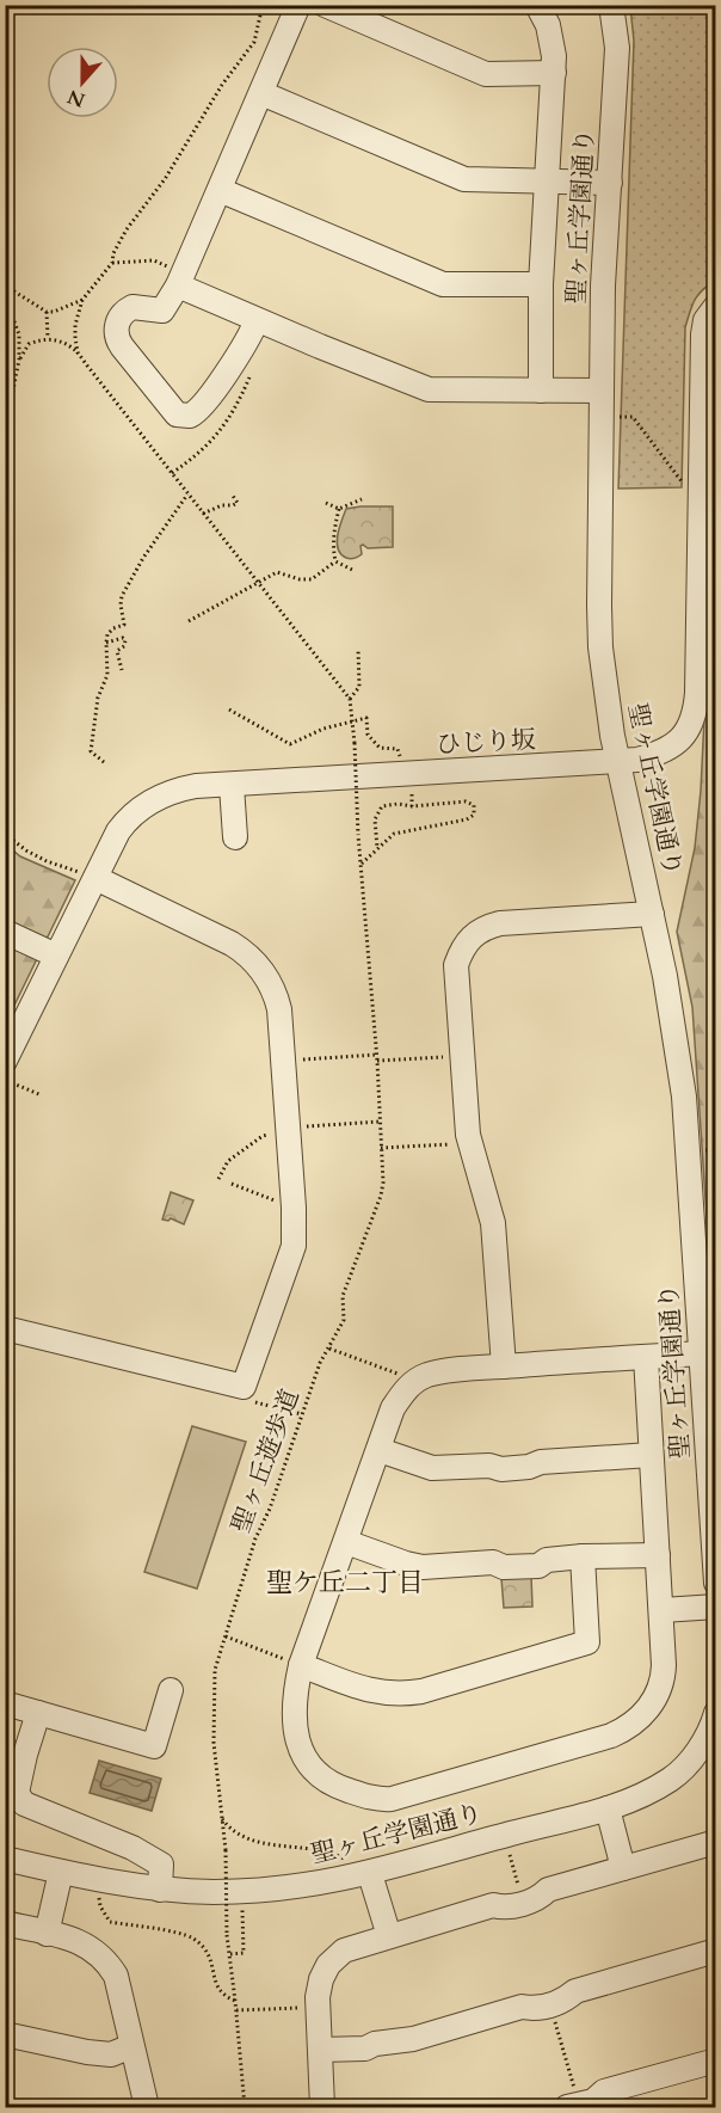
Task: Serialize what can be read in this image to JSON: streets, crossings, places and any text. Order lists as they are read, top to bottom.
{
  "streets": {
    "street": ["聖ヶ丘学園通り", "ひじり坂"],
    "path": ["聖ヶ丘遊歩道"]
  },
  "crossings": [
    ["聖ヶ丘学園通り", "ひじり坂"]
  ],
  "districts": ["聖ケ丘二丁目"],
  "north": "bottom"
}
